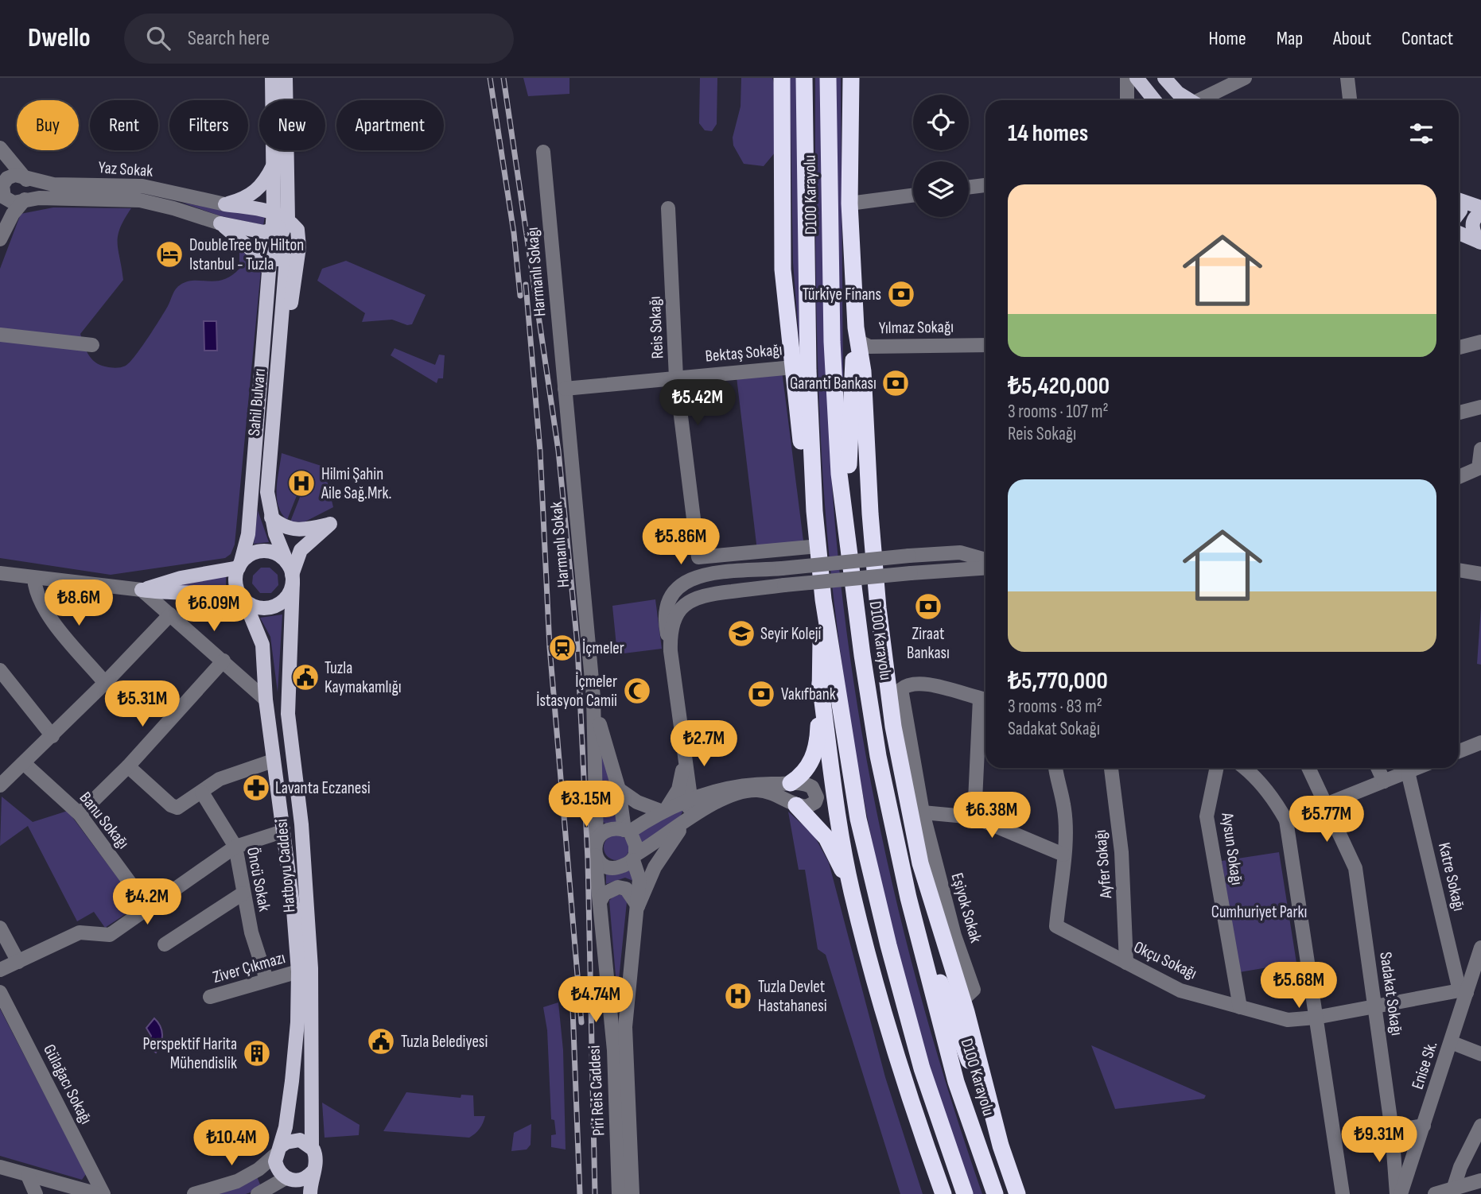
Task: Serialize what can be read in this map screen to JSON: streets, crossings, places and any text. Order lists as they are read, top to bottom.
{
  "streets": {
    "highway": ["D100 Karayolu"],
    "main road": ["Sahil Bulvarı", "Hatboyu Caddesi"],
    "street": [
      "Yaz Sokak",
      "Harmanlı Sokağı",
      "Reis Sokağı",
      "Yılmaz Sokağı",
      "Bektaş Sokağı",
      "Harmanlı Sokak",
      "Banu Sokağı",
      "Aysun Sokağı",
      "Ayfer Sokağı",
      "Katre Sokağı",
      "Öncü Sokak",
      "Eşiyok Sokak",
      "Okçu Sokağı",
      "Ziver Çıkmazı",
      "Sadakat Sokağı",
      "Enise Sk.",
      "Gülağacı Sokağı",
      "Piri Reis Caddesi"
    ]
  },
  "crossings": [
    ["D100 Karayolu", "Reis Sokağı"],
    ["Harmanlı Sokağı", "Bektaş Sokağı"],
    ["Harmanlı Sokağı", "Harmanlı Sokak"],
    ["Reis Sokağı", "Bektaş Sokağı"],
    ["Bektaş Sokağı", "Harmanlı Sokak"],
    ["Sahil Bulvarı", "Hatboyu Caddesi"],
    ["Harmanlı Sokak", "Piri Reis Caddesi"],
    ["Aysun Sokağı", "Okçu Sokağı"],
    ["Ayfer Sokağı", "Okçu Sokağı"],
    ["Hatboyu Caddesi", "Ziver Çıkmazı"],
    ["Katre Sokağı", "Okçu Sokağı"],
    ["Katre Sokağı", "Enise Sk."],
    ["Öncü Sokak", "Ziver Çıkmazı"],
    ["Okçu Sokağı", "Sadakat Sokağı"],
    ["Okçu Sokağı", "Enise Sk."],
    ["Sadakat Sokağı", "Enise Sk."]
  ],
  "parks": ["Cumhuriyet Parkı"],
  "places": {
    "hotel": ["DoubleTree by Hilton Istanbul - Tuzla"],
    "bank": [
      "Türkiye Finans",
      "Garanti Bankası",
      "Ziraat Bankası",
      "Vakıfbank"
    ],
    "hospital": ["Hilmi Şahin Aile Sağ.Mrk.", "Tuzla Devlet Hastahanesi"],
    "school or university": ["Seyir Koleji"],
    "station": ["İçmeler"],
    "public building": ["Tuzla Kaymakamlığı", "Tuzla Belediyesi"],
    "mosque": ["İçmeler İstasyon Camii"],
    "pharmacy": ["Lavanta Eczanesi"],
    "building": ["Perspektif Harita Mühendislik"]
  },
  "page": {
    "header": "Dwello",
    "search": "Search here",
    "nav": [
      "Home",
      "Map",
      "About",
      "Contact"
    ],
    "chip": [
      "Buy",
      "Rent",
      "Filters",
      "New",
      "Apartment"
    ],
    "heading": "14 homes",
    "list": [
      {
        "name": "₺5,420,000",
        "note": "3 rooms · 107 m² · Reis Sokağı"
      },
      {
        "name": "₺5,770,000",
        "note": "3 rooms · 83 m² · Sadakat Sokağı"
      }
    ],
    "price": [
      "₺5.42M",
      "₺5.86M",
      "₺8.6M",
      "₺6.09M",
      "₺5.31M",
      "₺2.7M",
      "₺3.15M",
      "₺6.38M",
      "₺5.77M",
      "₺4.2M",
      "₺5.68M",
      "₺4.74M",
      "₺9.31M",
      "₺10.4M"
    ]
  }
}
